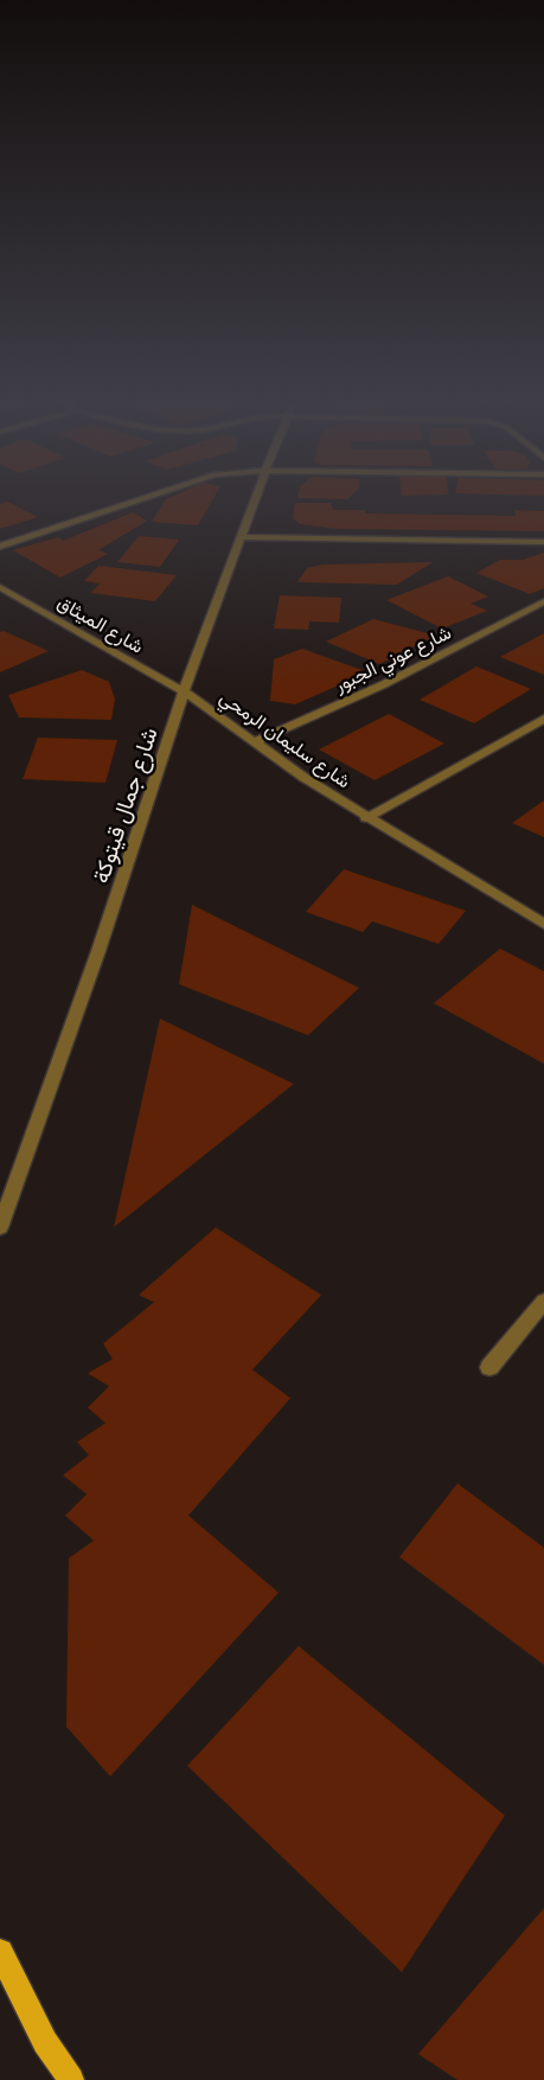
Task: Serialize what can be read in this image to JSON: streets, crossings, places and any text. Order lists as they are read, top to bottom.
{
  "streets": {
    "street": [
      "شارع الميثاق",
      "شارع عوني الجبور",
      "شارع سليمان الرمحي",
      "شارع جمال قيتوكة"
    ]
  },
  "crossings": [
    ["شارع الميثاق", "شارع سليمان الرمحي"],
    ["شارع الميثاق", "شارع جمال قيتوكة"],
    ["شارع عوني الجبور", "شارع سليمان الرمحي"],
    ["شارع سليمان الرمحي", "شارع جمال قيتوكة"]
  ]
}
